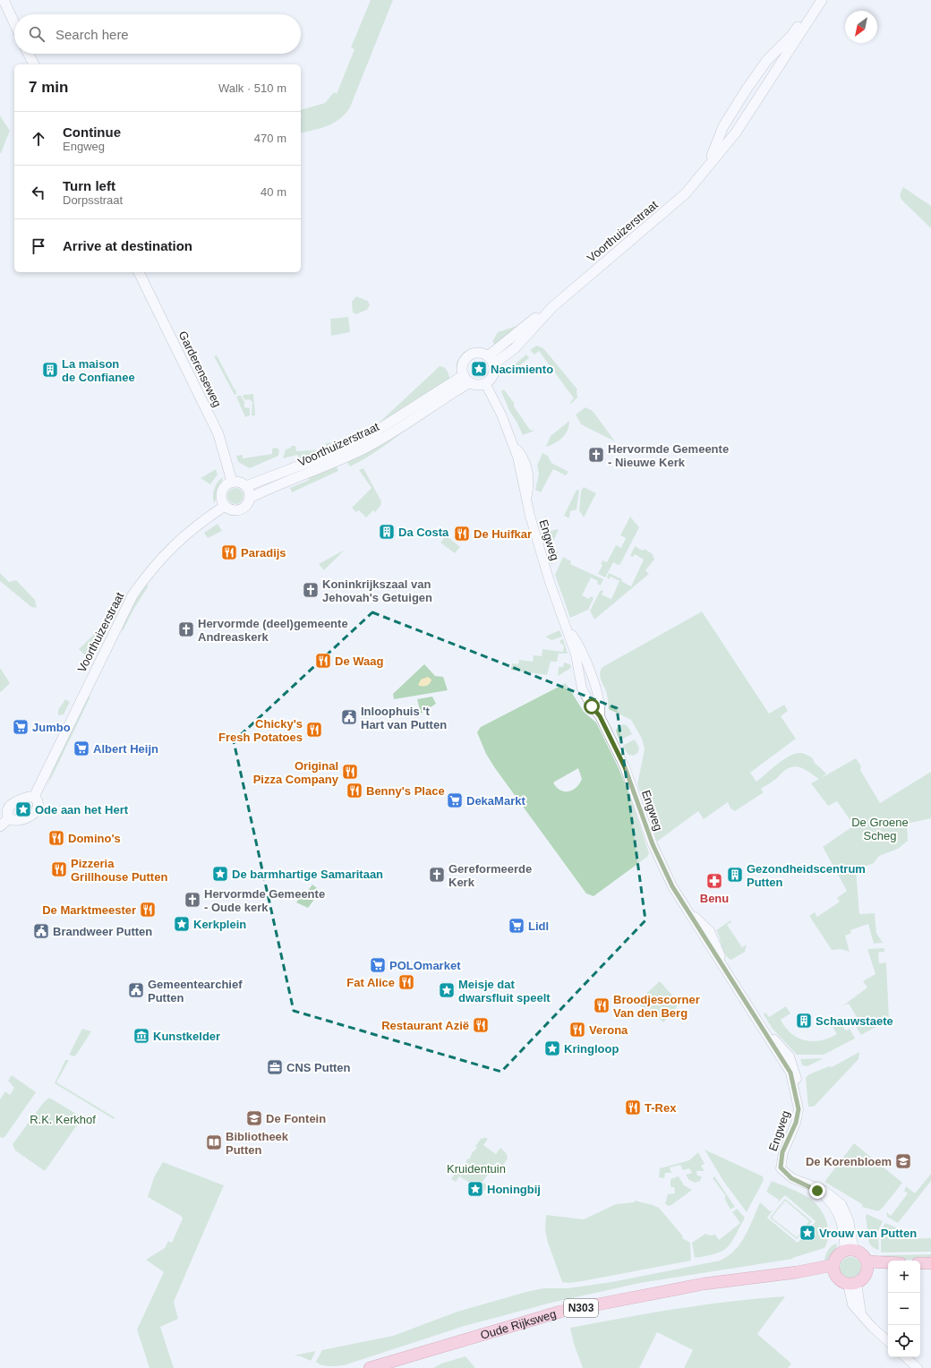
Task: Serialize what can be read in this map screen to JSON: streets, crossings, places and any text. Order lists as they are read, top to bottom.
{
  "streets": {
    "main road": [
      "Voorthuizerstraat",
      "Garderenseweg",
      "N303",
      "Oude Rijksweg"
    ],
    "street": ["Engweg"]
  },
  "crossings": [
    ["Voorthuizerstraat", "Garderenseweg"],
    ["Voorthuizerstraat", "Engweg"],
    ["Engweg", "Oude Rijksweg"]
  ],
  "parks": ["De Groene Scheg", "R.K. Kerkhof", "Kruidentuin"],
  "places": {
    "place": [
      "Nacimiento",
      "Ode aan het Hert",
      "De barmhartige Samaritaan",
      "Kerkplein",
      "Meisje dat dwarsfluit speelt",
      "Kringloop",
      "Honingbij",
      "Vrouw van Putten"
    ],
    "building": [
      "La maison de Confianee",
      "Da Costa",
      "Gezondheidscentrum Putten",
      "Schauwstaete"
    ],
    "church": [
      "Hervormde Gemeente - Nieuwe Kerk",
      "Koninkrijkszaal van Jehovah's Getuigen",
      "Hervormde (deel)gemeente Andreaskerk",
      "Gereformeerde Kerk",
      "Hervormde Gemeente - Oude kerk"
    ],
    "restaurant": [
      "De Huifkar",
      "Paradijs",
      "De Waag",
      "Chicky's Fresh Potatoes",
      "Original Pizza Company",
      "Benny's Place",
      "Domino's",
      "Pizzeria Grillhouse Putten",
      "De Marktmeester",
      "Fat Alice",
      "Broodjescorner Van den Berg",
      "Restaurant Azië",
      "Verona",
      "T-Rex"
    ],
    "public building": ["Inloophuis 't Hart van Putten", "Brandweer Putten", "Gemeentearchief Putten"],
    "supermarket": [
      "Jumbo",
      "Albert Heijn",
      "DekaMarkt",
      "Lidl",
      "POLOmarket"
    ],
    "pharmacy": ["Benu"],
    "museum": ["Kunstkelder"],
    "office": ["CNS Putten"],
    "school or university": ["De Fontein", "De Korenbloem"],
    "library": ["Bibliotheek Putten"]
  },
  "north": "bottom left",
  "page": {
    "search": "Search here",
    "heading": ["7 min", "Walk · 510 m"],
    "list": [
      ["Continue", "Engweg", "470 m"],
      ["Turn left", "Dorpsstraat", "40 m"],
      "Arrive at destination"
    ],
    "map_buttons": ["+", "−"]
  }
}
